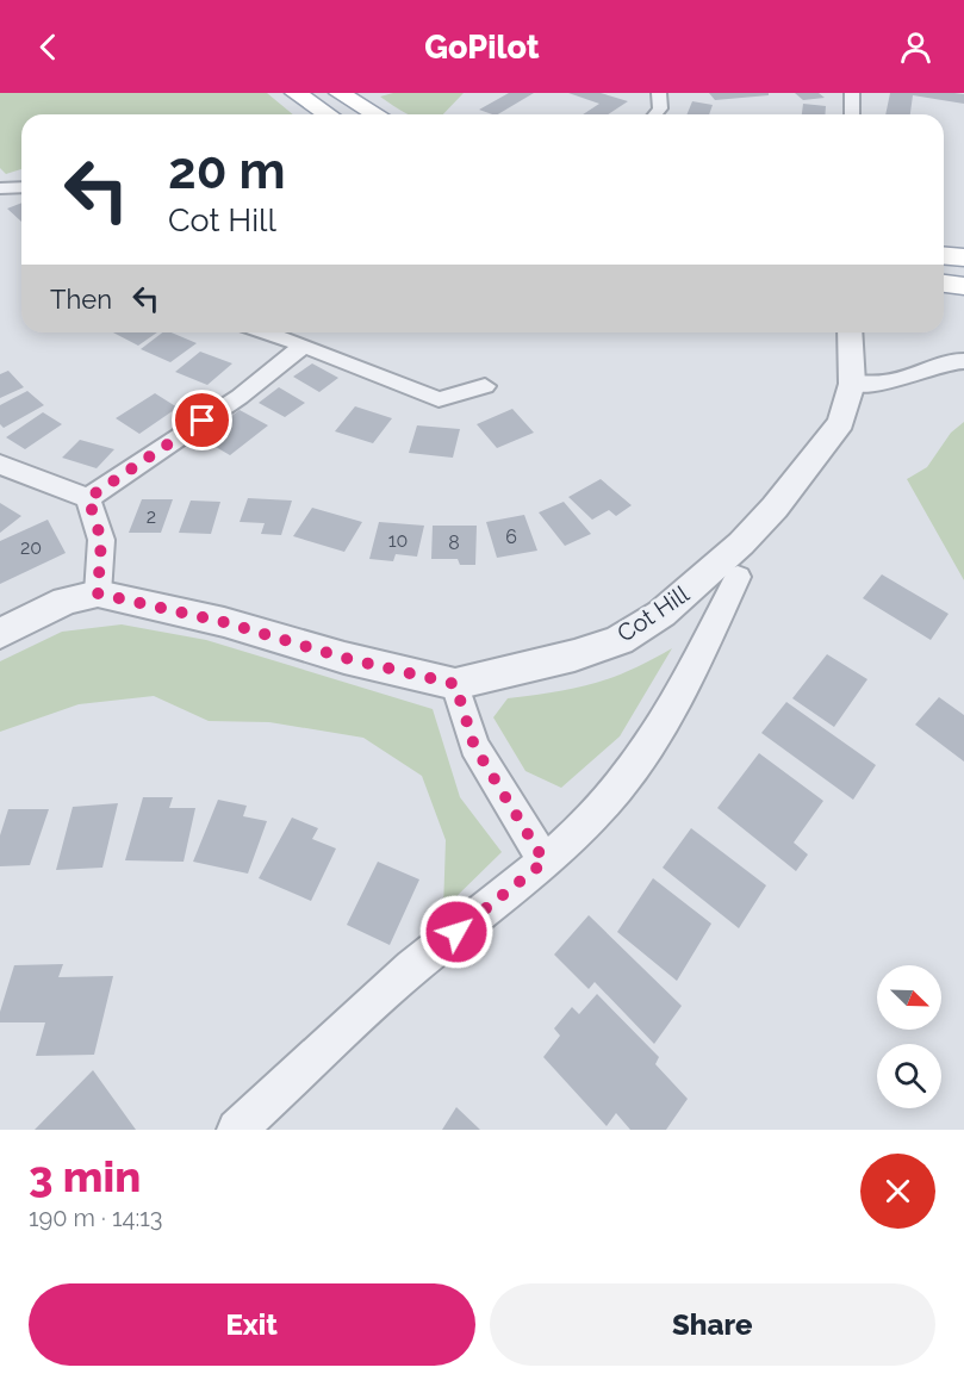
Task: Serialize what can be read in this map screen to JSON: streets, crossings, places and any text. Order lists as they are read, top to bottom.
{
  "streets": {
    "street": ["Cot Hill"]
  },
  "house_numbers": [
    "2",
    "6",
    "10",
    "8",
    "20"
  ],
  "north": "bottom right",
  "page": {
    "header": "GoPilot",
    "turn": ["20 m", "Cot Hill"],
    "then": "Then",
    "heading": ["3 min", "190 m · 14:13"],
    "buttons": ["Exit", "Share"]
  }
}
